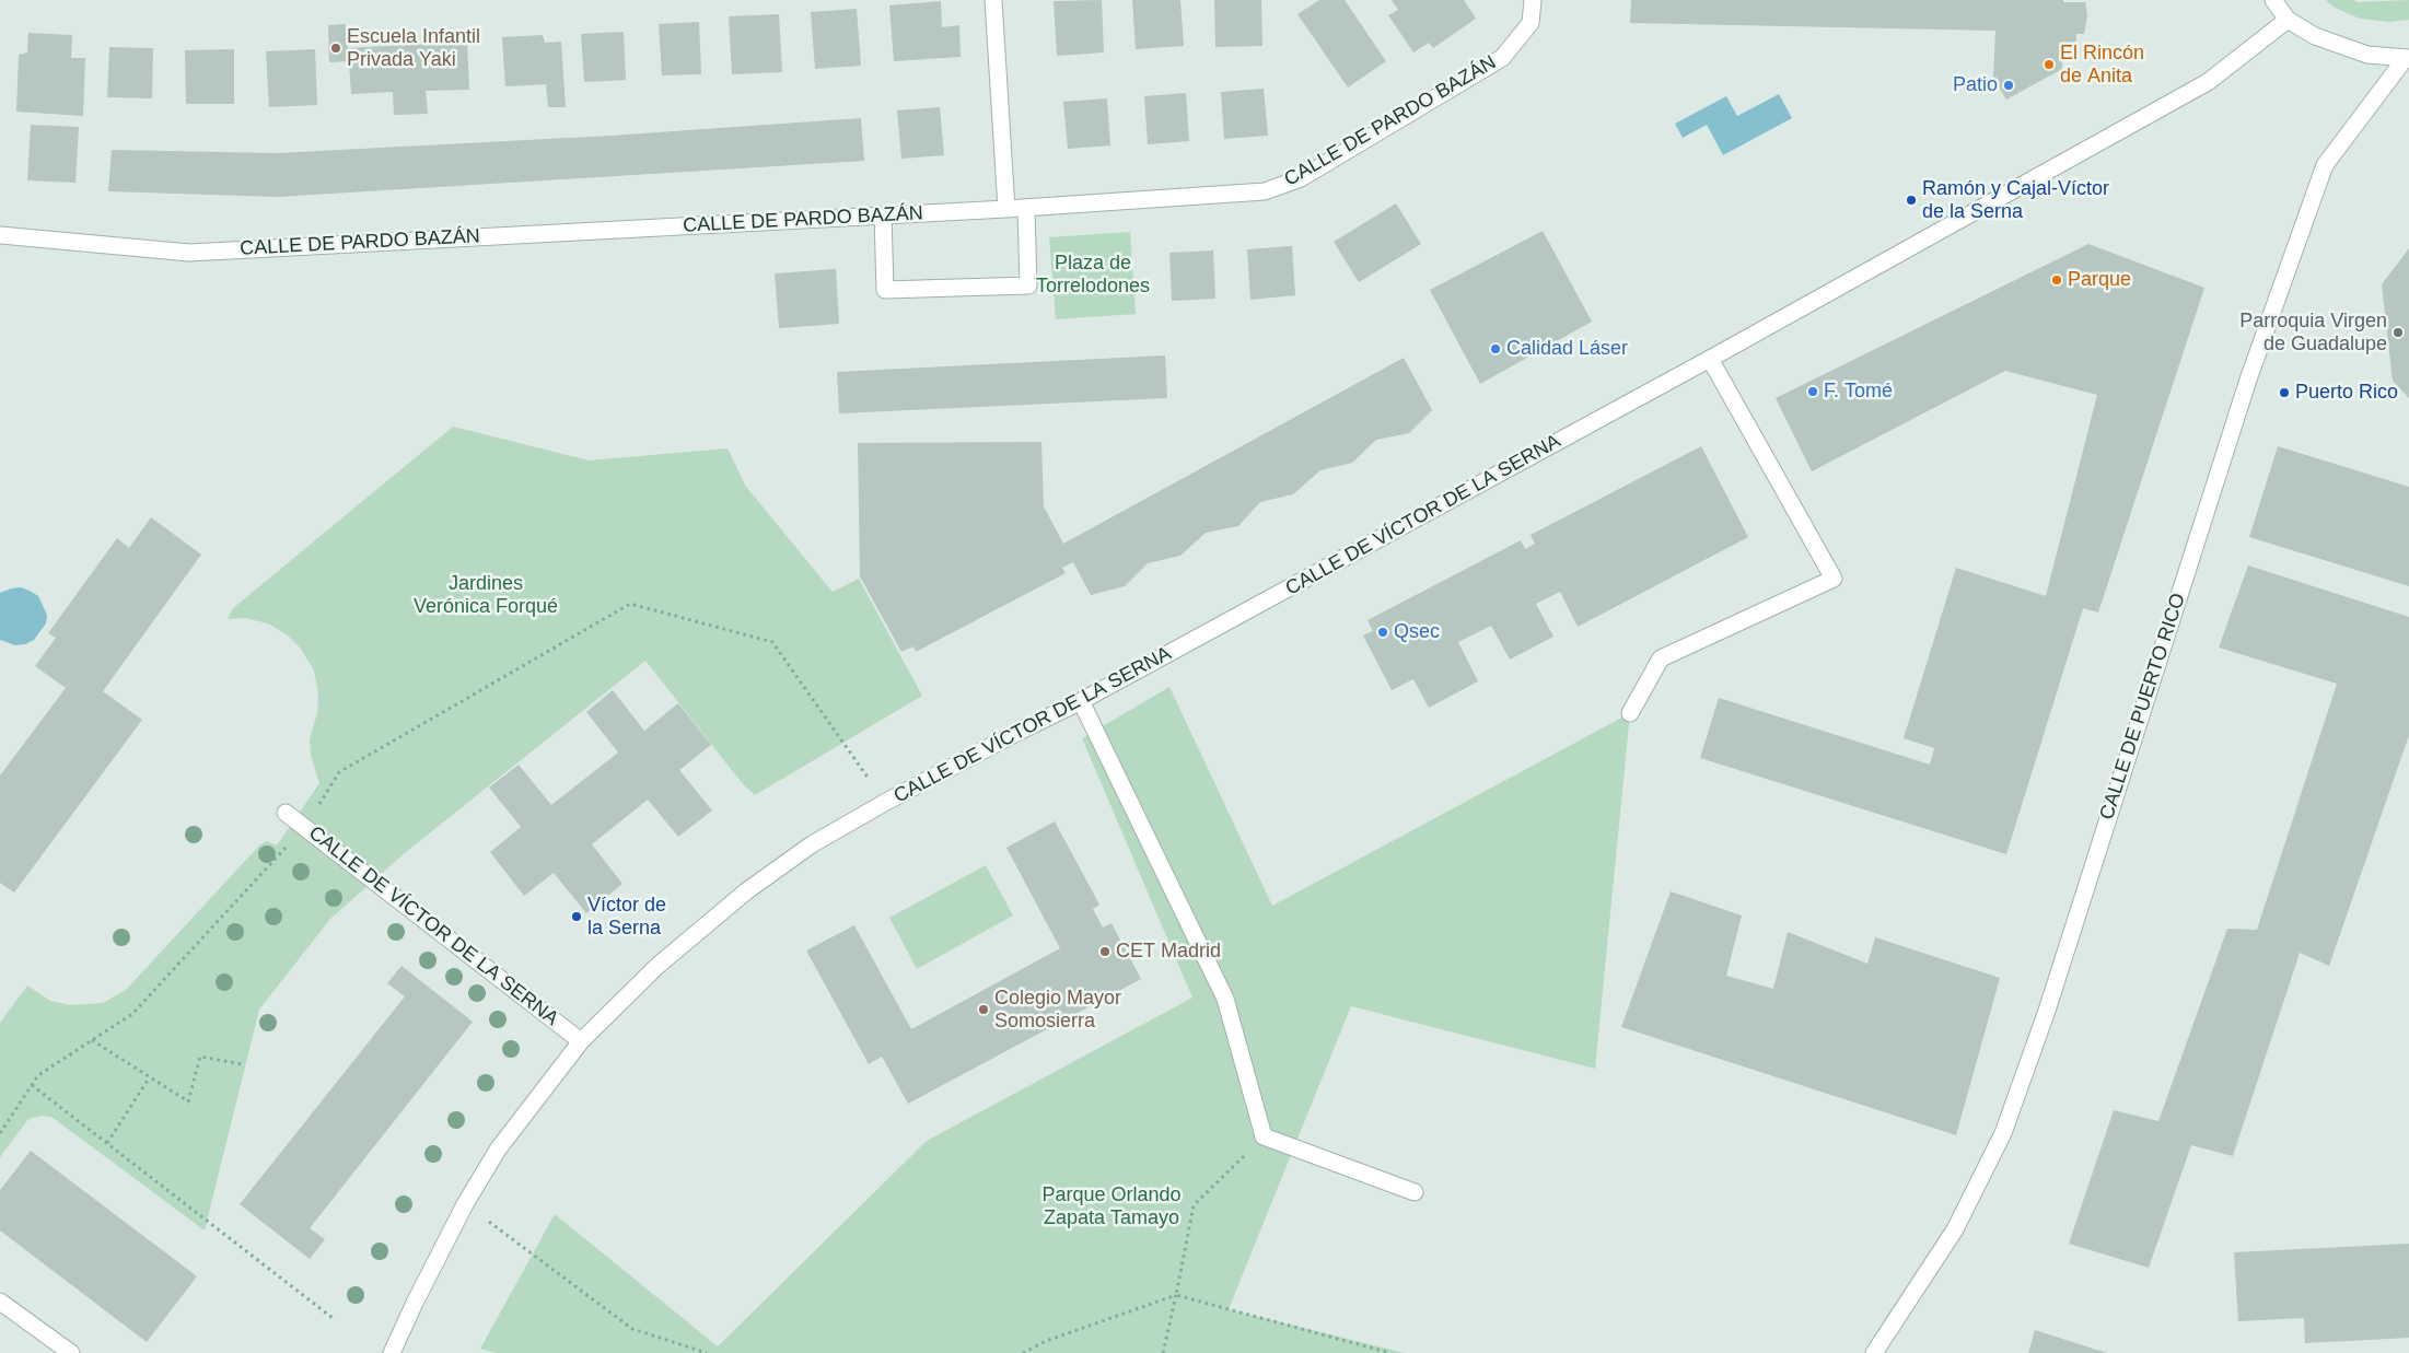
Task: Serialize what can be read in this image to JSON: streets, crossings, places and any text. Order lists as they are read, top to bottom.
{
  "streets": {
    "street": ["CALLE DE PARDO BAZÁN", "CALLE DE VÍCTOR DE LA SERNA", "CALLE DE PUERTO RICO"]
  },
  "parks": ["Plaza de Torrelodones", "Jardines Verónica Forqué", "Parque Orlando Zapata Tamayo"],
  "places": [
    "Escuela Infantil Privada Yaki",
    "El Rincón de Anita",
    "Patio",
    "Ramón y Cajal-Víctor de la Serna",
    "Parque",
    "Parroquia Virgen de Guadalupe",
    "Calidad Láser",
    "F. Tomé",
    "Puerto Rico",
    "Qsec",
    "Víctor de la Serna",
    "CET Madrid",
    "Colegio Mayor Somosierra"
  ]
}
